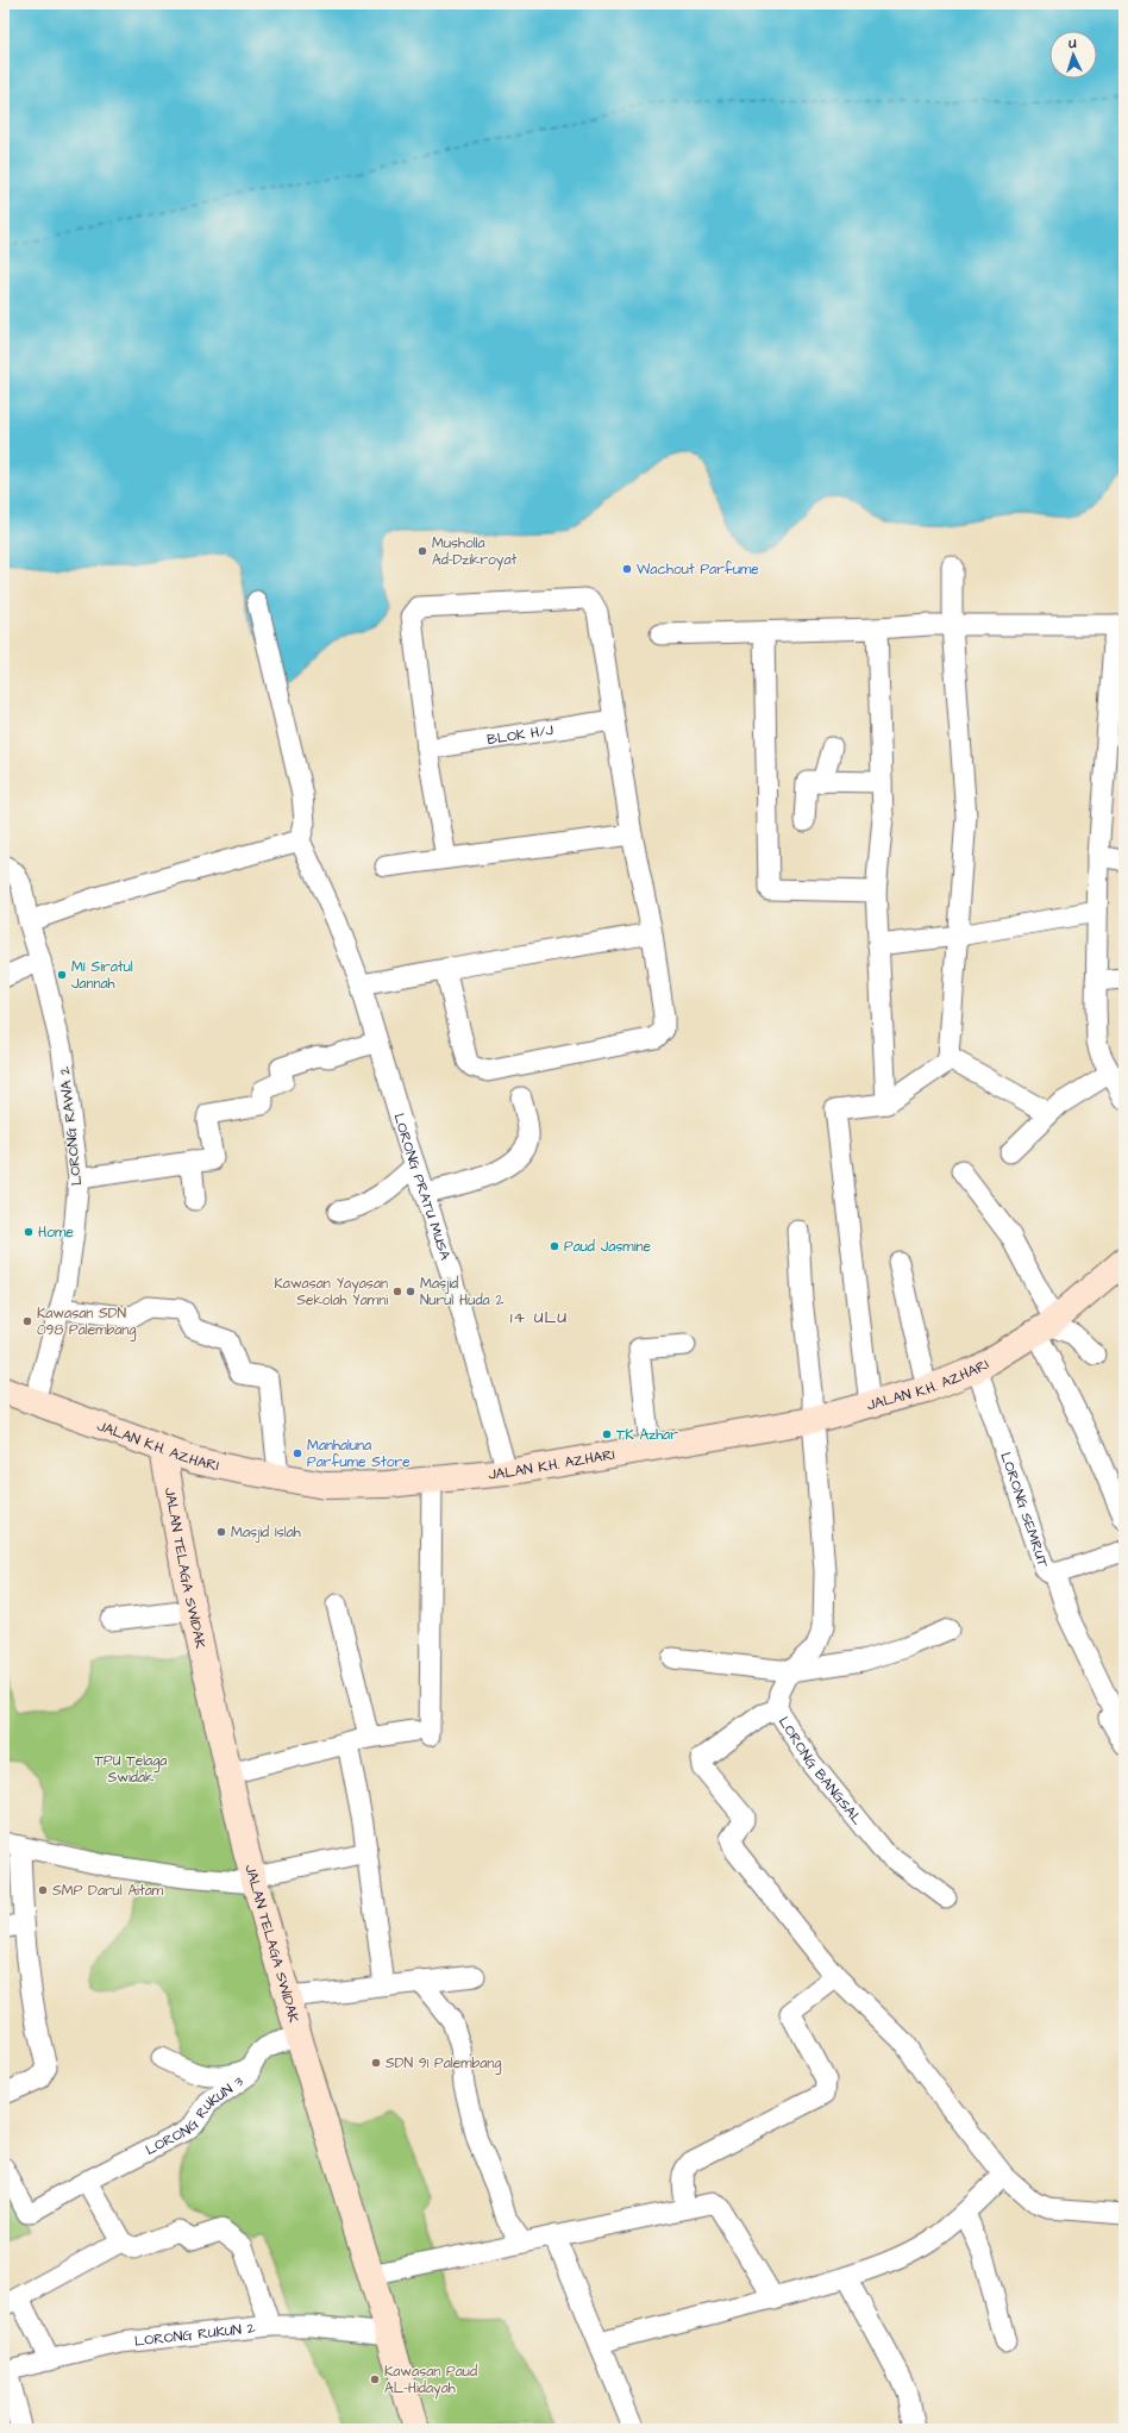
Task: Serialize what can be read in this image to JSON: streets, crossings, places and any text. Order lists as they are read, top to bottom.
{
  "streets": {
    "street": [
      "BLOK H/J",
      "LORONG RAWA 2",
      "LORONG PRATU MUSA",
      "JALAN K.H. AZHARI",
      "LORONG SEMRUT",
      "JALAN TELAGA SWIDAK",
      "LORONG BANGSAL",
      "LORONG RUKUN 3",
      "LORONG RUKUN 2"
    ]
  },
  "crossings": [
    ["LORONG RAWA 2", "JALAN K.H. AZHARI"],
    ["LORONG PRATU MUSA", "JALAN K.H. AZHARI"],
    ["JALAN K.H. AZHARI", "LORONG SEMRUT"],
    ["JALAN K.H. AZHARI", "JALAN TELAGA SWIDAK"],
    ["JALAN K.H. AZHARI", "LORONG BANGSAL"],
    ["JALAN TELAGA SWIDAK", "LORONG RUKUN 2"]
  ],
  "districts": ["14 ULU"],
  "parks": ["TPU Telaga Swidak"],
  "places": [
    "Musholla Ad-Dzikroyat",
    "Wachout Parfume",
    "MI Siratul Jannah",
    "Home",
    "Paud Jasmine",
    "Kawasan Yayasan Sekolah Yamni",
    "Masjid Nurul Huda 2",
    "Kawasan SDN 098 Palembang",
    "TK Azhar",
    "Manhaluna Parfume Store",
    "Masjid Islah",
    "SMP Darul Aitam",
    "SDN 91 Palembang",
    "Kawasan Paud AL-Hidayah"
  ],
  "north": "top"
}
